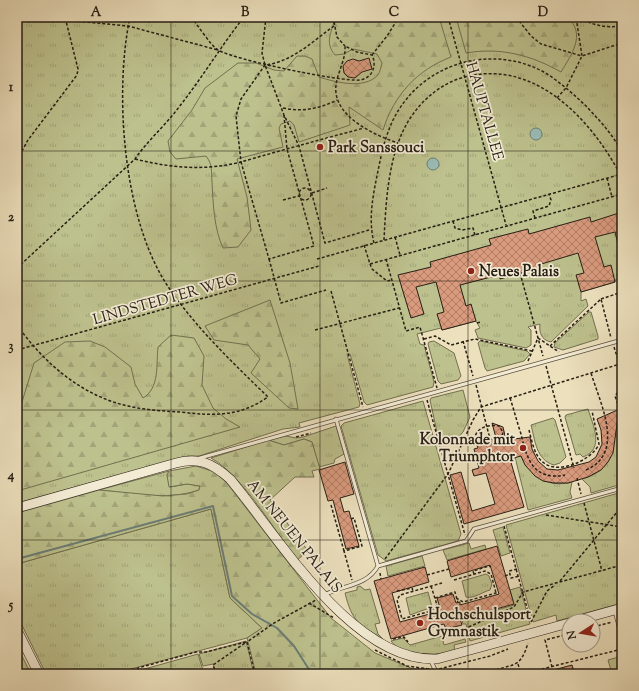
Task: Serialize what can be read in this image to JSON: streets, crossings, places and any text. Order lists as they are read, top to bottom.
{
  "streets": {
    "street": ["AM NEUEN PALAIS"],
    "path": ["HAUPTALLEE", "LINDSTEDTER WEG"]
  },
  "places": [
    "Park Sanssouci",
    "Neues Palais",
    "Kolonnade mit Triumphtor",
    "Hochschulsport Gymnastik"
  ],
  "north": "left",
  "grid": {
    "columns": [
      "A",
      "B",
      "C",
      "D"
    ],
    "rows": [
      "1",
      "2",
      "3",
      "4",
      "5"
    ]
  }
}
